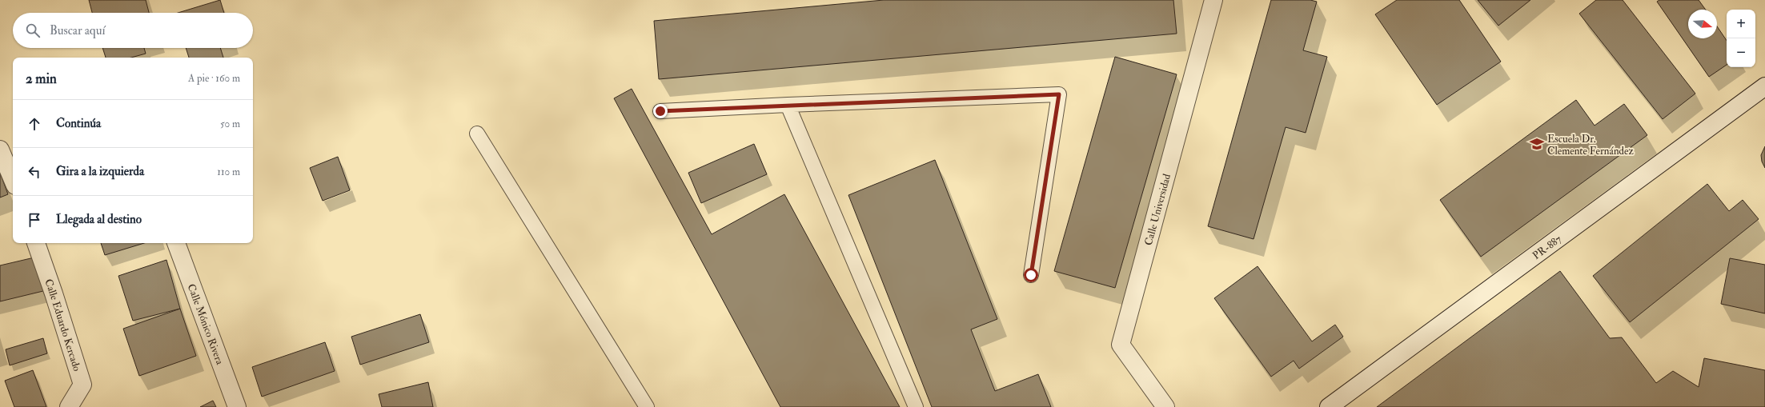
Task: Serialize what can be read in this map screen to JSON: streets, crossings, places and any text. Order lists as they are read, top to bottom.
{
  "streets": {
    "street": [
      "Calle Universidad",
      "PR-887",
      "Calle Mónico Rivera",
      "Calle Eduardo Kercado"
    ]
  },
  "places": {
    "school or university": ["Escuela Dr. Clemente Fernández"]
  },
  "north": "right",
  "page": {
    "map_buttons": ["+", "−"],
    "search": "Buscar aquí",
    "heading": ["2 min", "A pie · 160 m"],
    "list": [
      ["Continúa", "50 m"],
      ["Gira a la izquierda", "110 m"],
      "Llegada al destino"
    ]
  }
}
